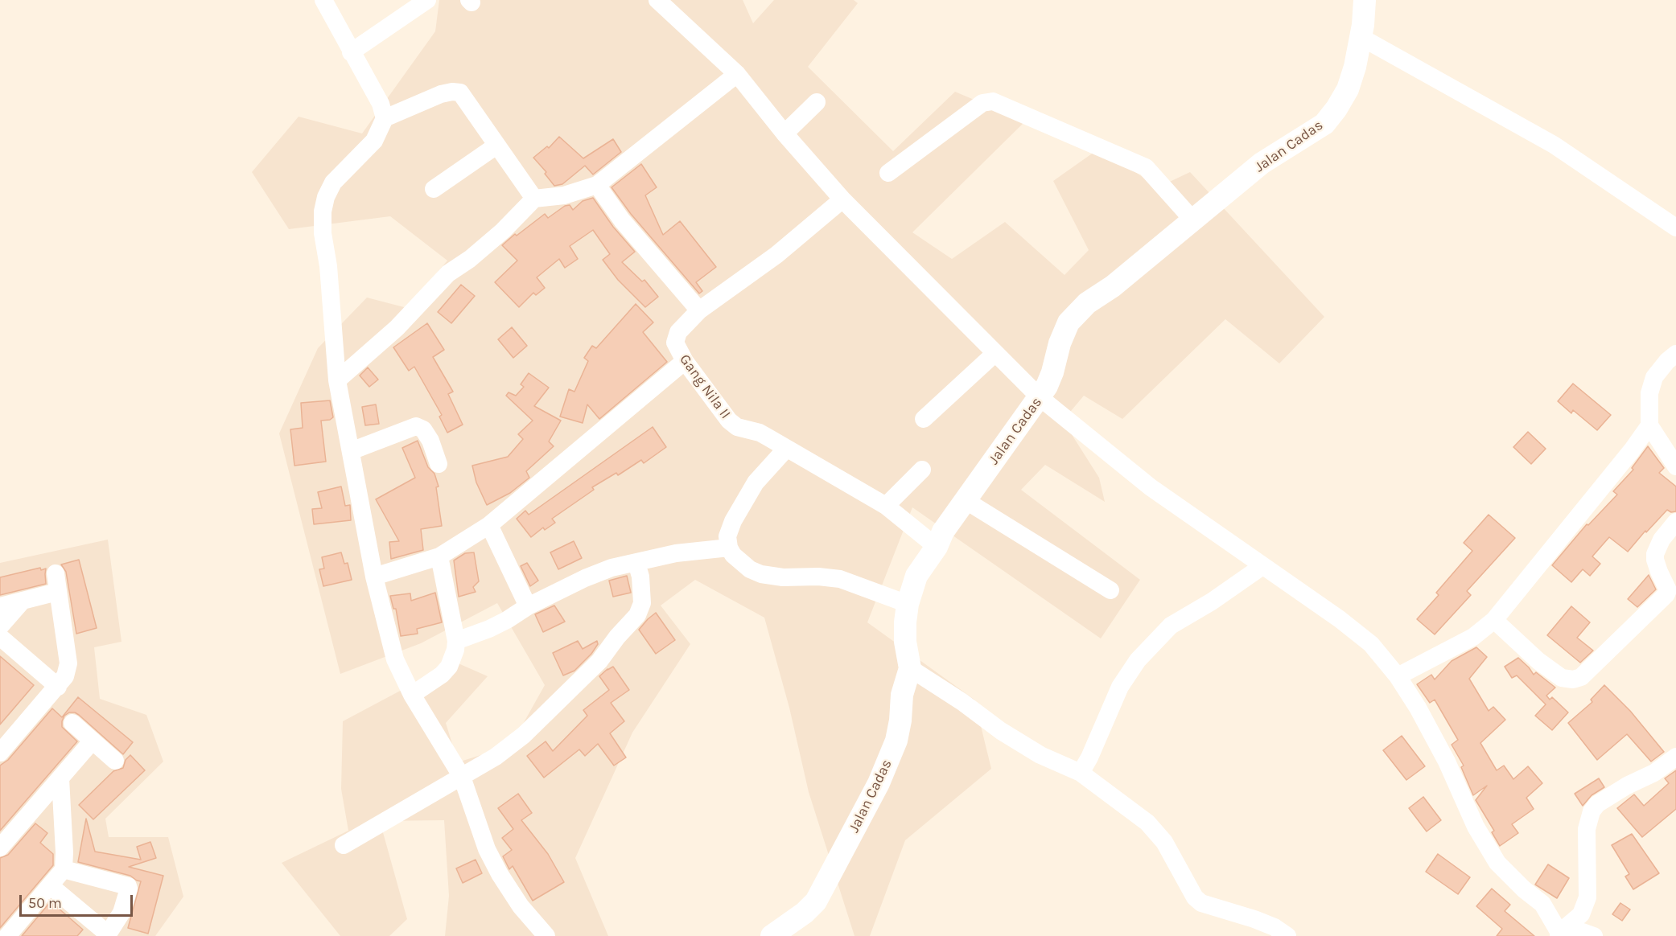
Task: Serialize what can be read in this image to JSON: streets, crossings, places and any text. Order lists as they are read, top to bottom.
{
  "streets": {
    "street": ["Jalan Cadas", "Gang Nila II"]
  },
  "crossings": [
    ["Jalan Cadas", "Gang Nila II"]
  ],
  "scale_bar": "50 m"
}
